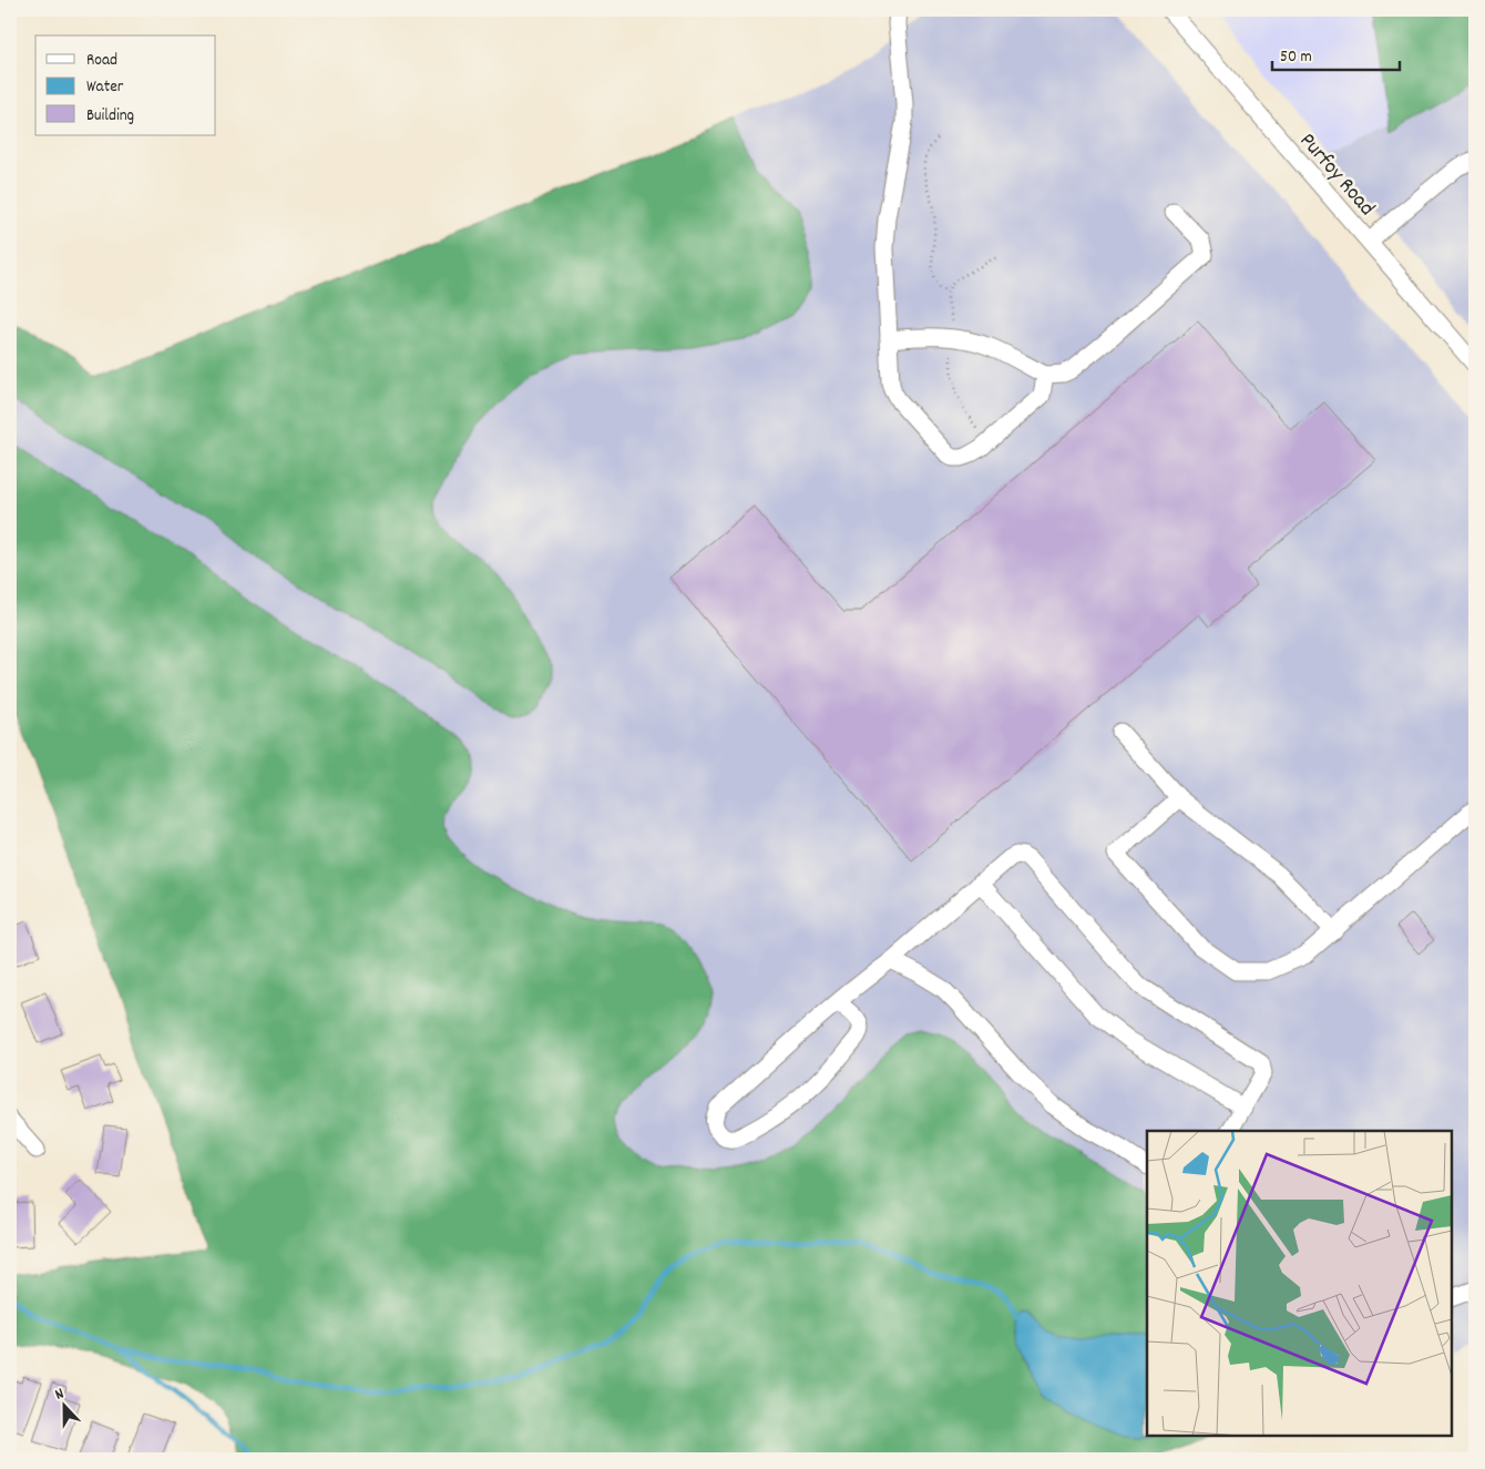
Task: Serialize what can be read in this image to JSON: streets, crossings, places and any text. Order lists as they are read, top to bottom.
{
  "streets": {
    "street": ["Purfoy Road"]
  },
  "legend": ["Road", "Water", "Building"],
  "scale_bar": "50 m",
  "north": "top"
}
